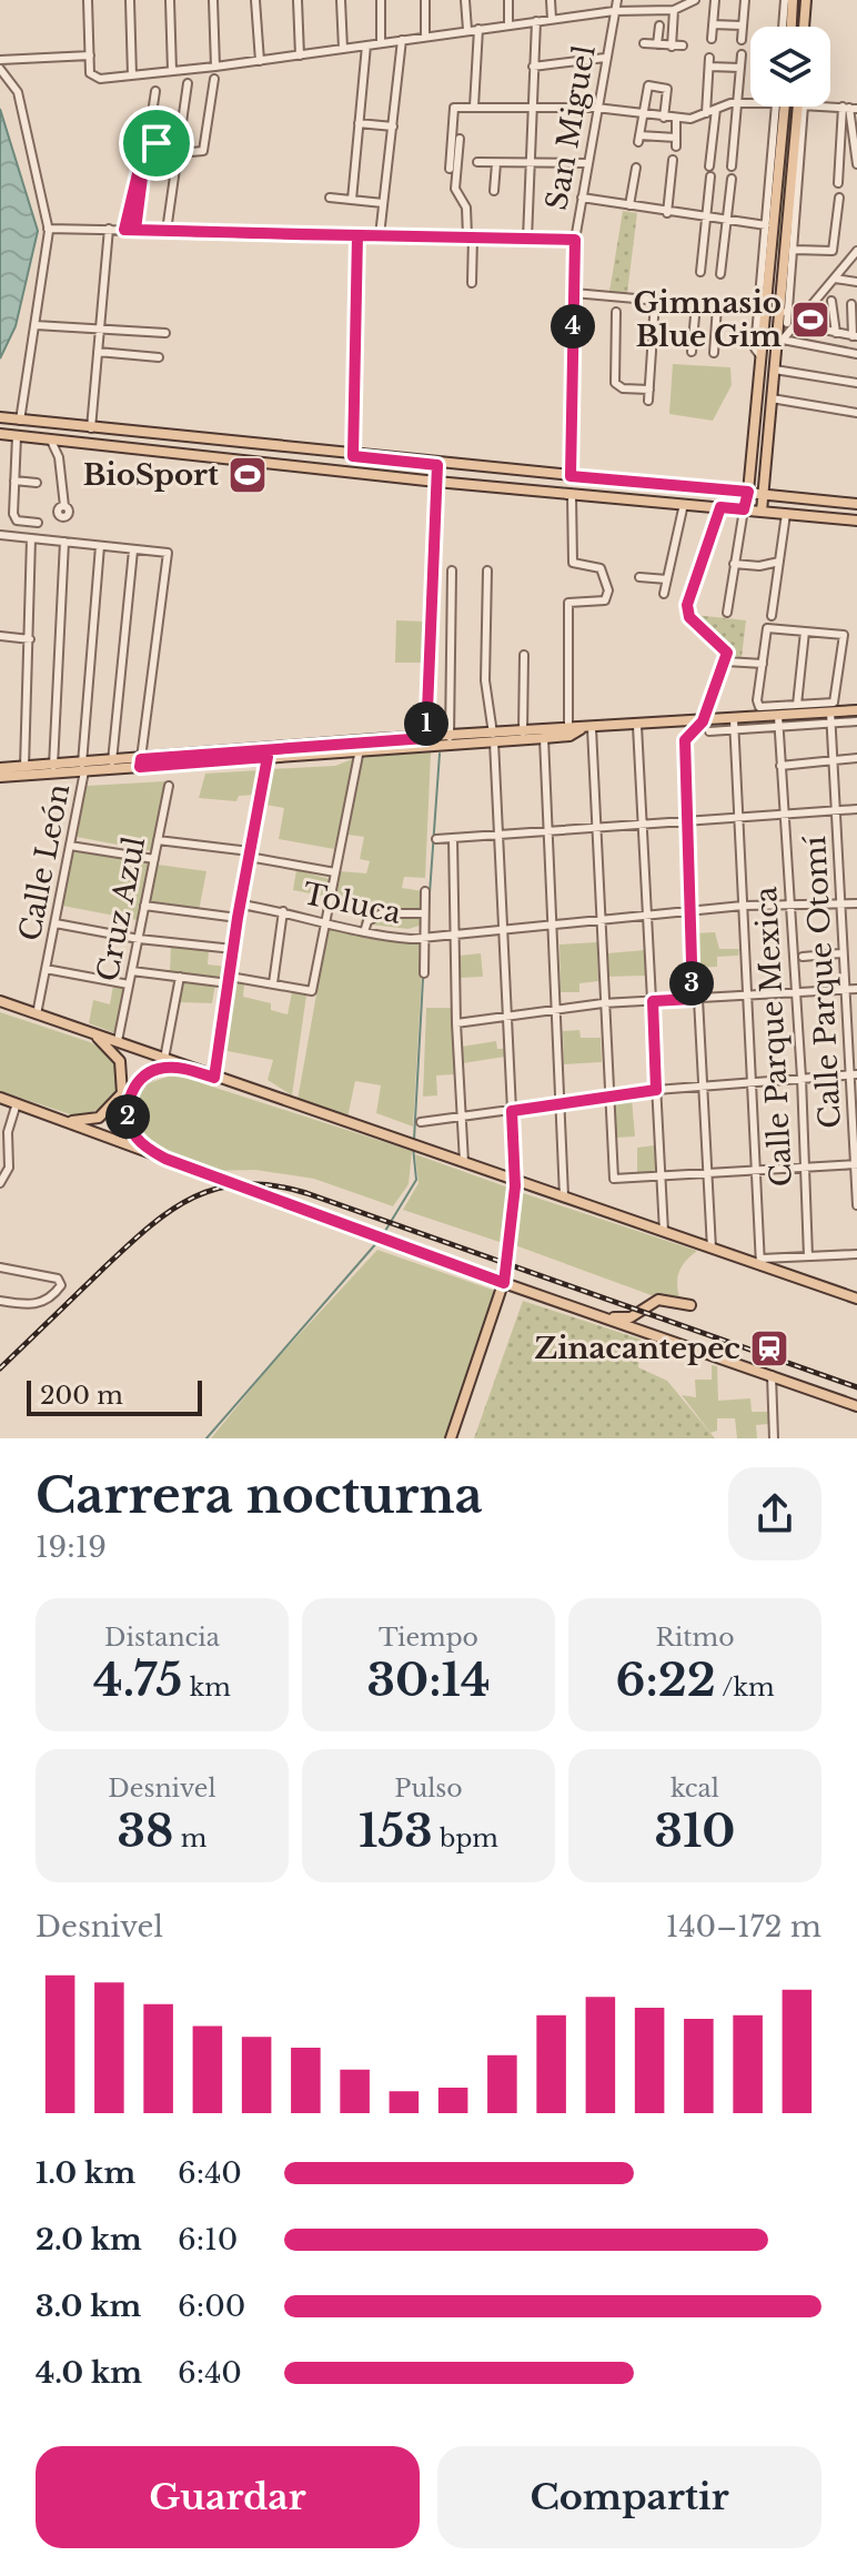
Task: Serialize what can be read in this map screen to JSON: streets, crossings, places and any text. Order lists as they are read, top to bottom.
{
  "streets": {
    "street": [
      "San Miguel",
      "Calle León",
      "Toluca",
      "Cruz Azul",
      "Calle Parque Otomí",
      "Calle Parque Mexica"
    ]
  },
  "crossings": [
    ["Toluca", "Calle Parque Otomí"],
    ["Toluca", "Calle Parque Mexica"]
  ],
  "places": {
    "sports": ["Gimnasio Blue Gim", "BioSport"],
    "station": ["Zinacantepec"]
  },
  "scale_bar": "200 m",
  "page": {
    "pins": [
      "4",
      "1",
      "3",
      "2"
    ],
    "scale": "200 m",
    "heading": ["Carrera nocturna", "19:19"],
    "stats": [
      ["Distancia", "4.75 km"],
      ["Tiempo", "30:14"],
      ["Ritmo", "6:22 /km"],
      ["Desnivel", "38 m"],
      ["Pulso", "153 bpm"],
      ["kcal", "310"]
    ],
    "chart": ["Desnivel", "140–172 m"],
    "list": [
      {
        "name": "1.0 km",
        "note": "6:40"
      },
      {
        "name": "2.0 km",
        "note": "6:10"
      },
      {
        "name": "3.0 km",
        "note": "6:00"
      },
      {
        "name": "4.0 km",
        "note": "6:40"
      }
    ],
    "buttons": ["Guardar", "Compartir"]
  }
}
